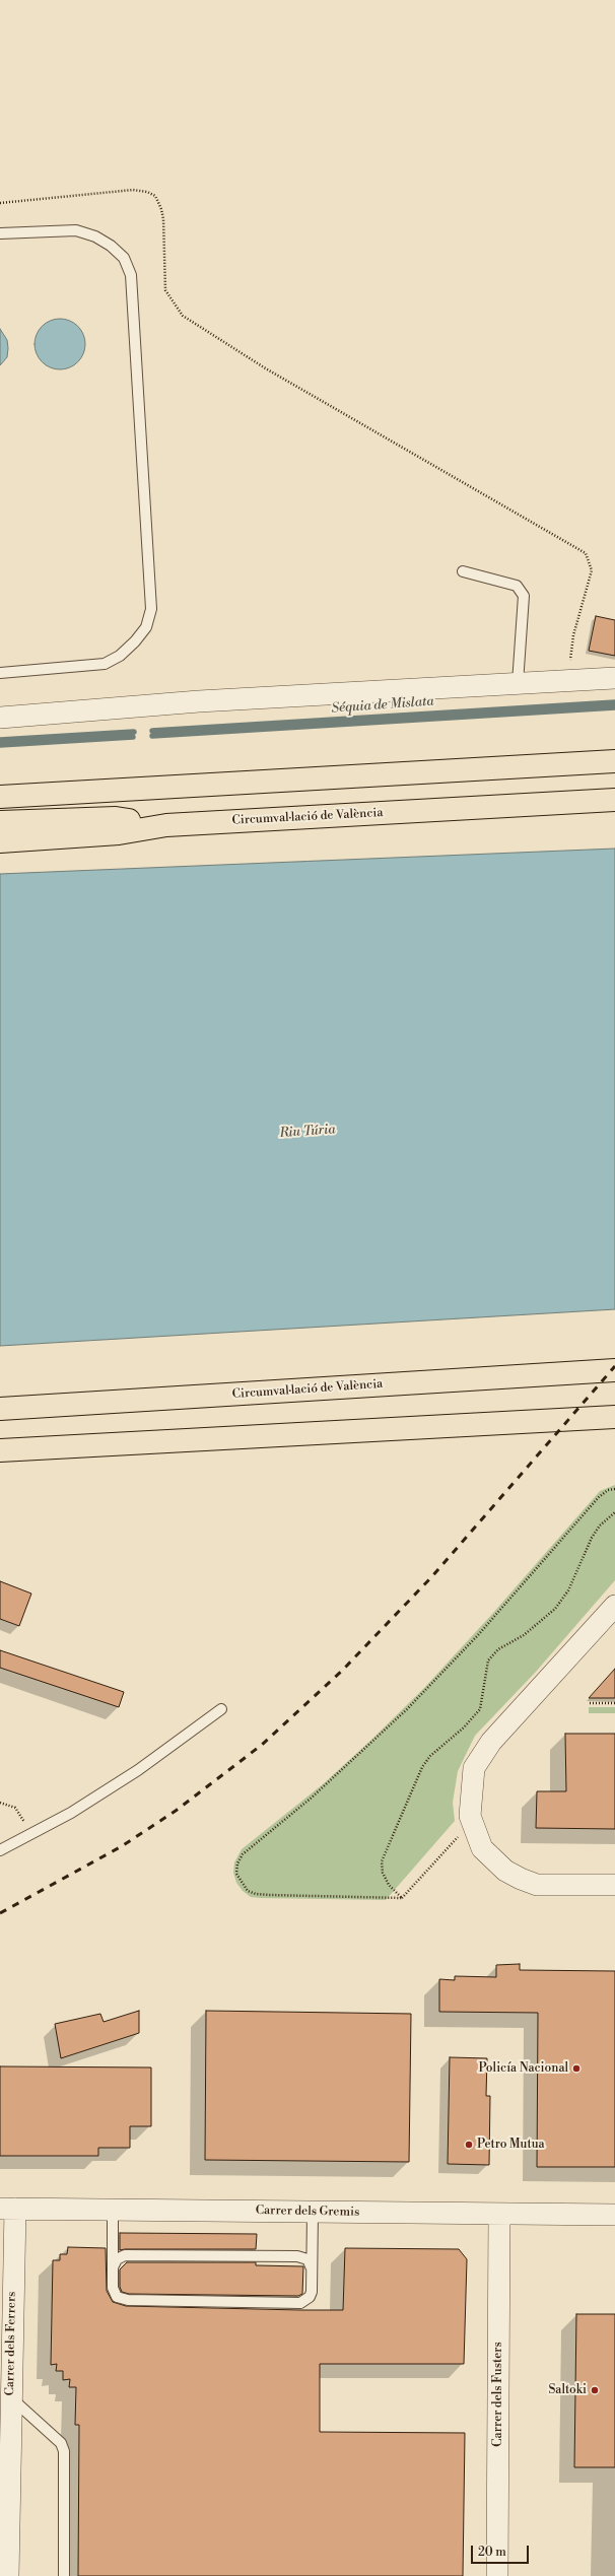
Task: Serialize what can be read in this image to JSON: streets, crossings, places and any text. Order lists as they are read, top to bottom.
{
  "streets": {
    "highway": ["Circumval·lació de València"],
    "street": ["Carrer dels Gremis", "Carrer dels Ferrers", "Carrer dels Fusters"]
  },
  "crossings": [
    ["Carrer dels Gremis", "Carrer dels Ferrers"],
    ["Carrer dels Gremis", "Carrer dels Fusters"]
  ],
  "water": ["Séquia de Mislata", "Riu Túria"],
  "places": ["Policía Nacional", "Petro Mutua", "Saltoki"],
  "scale_bar": "20 m"
}
